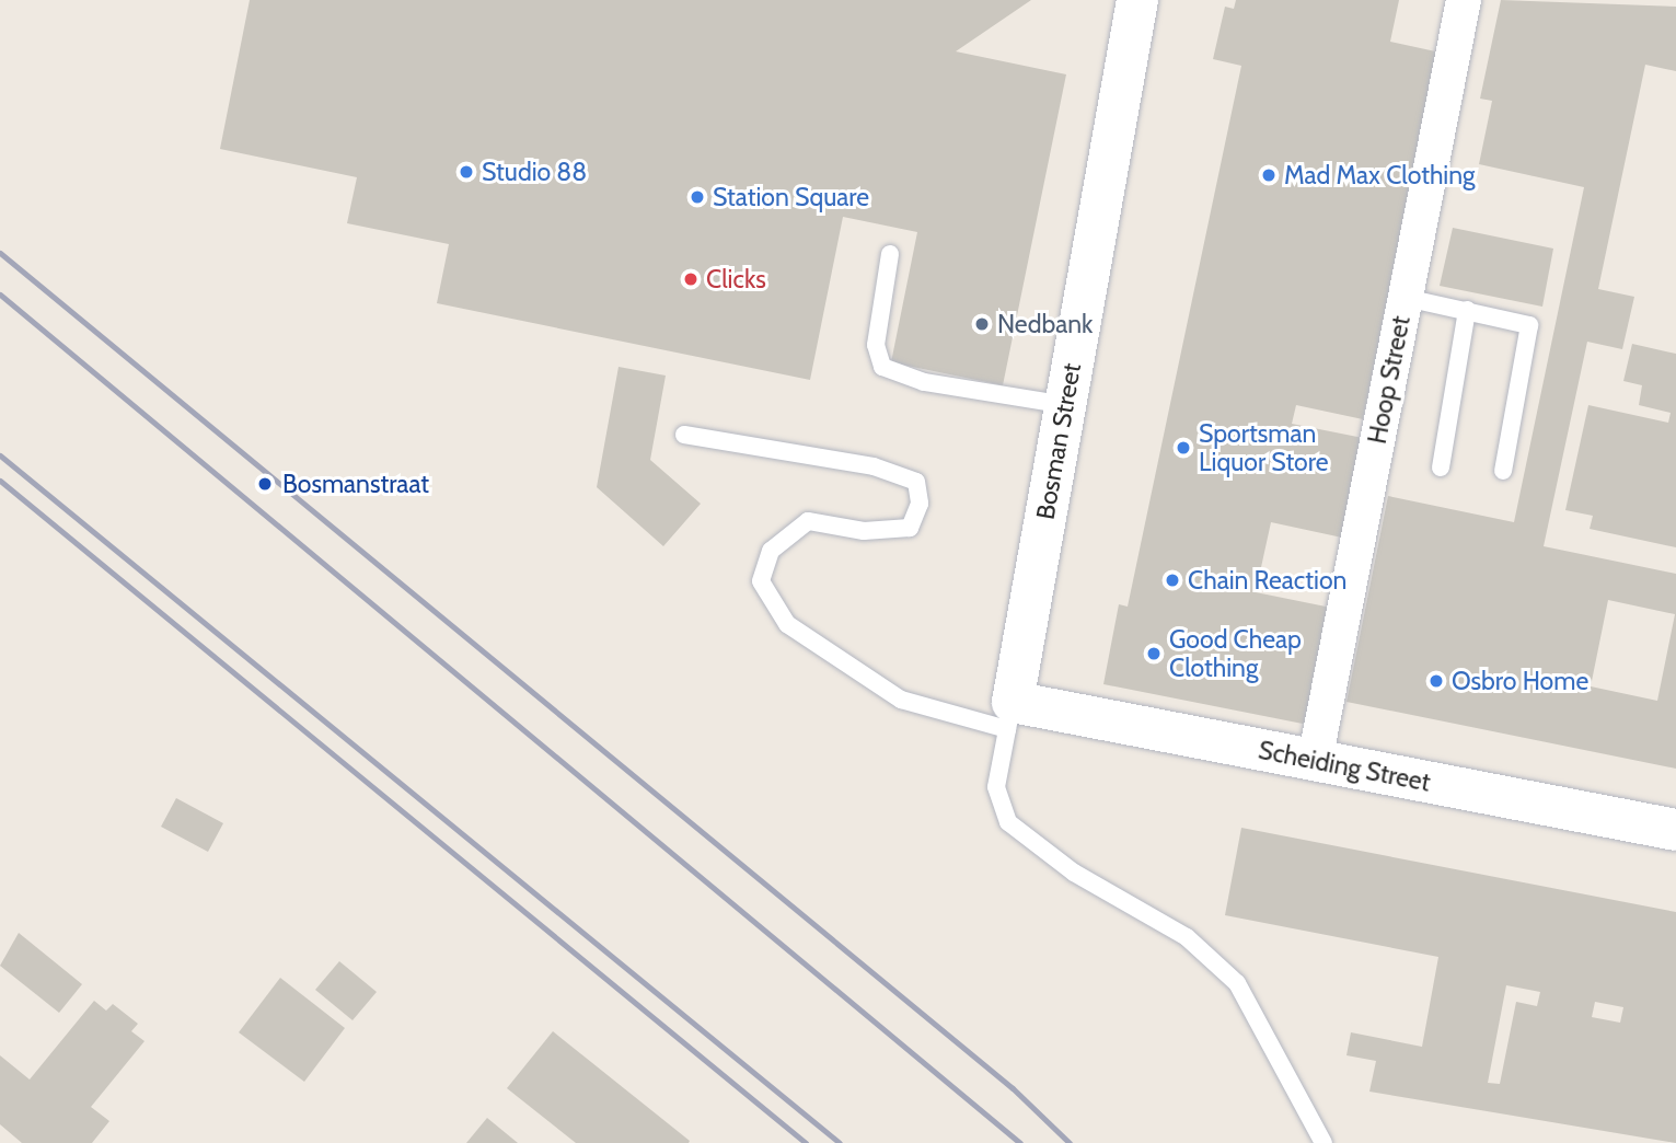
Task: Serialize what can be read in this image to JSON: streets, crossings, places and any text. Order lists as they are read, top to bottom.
{
  "streets": {
    "main road": ["Bosman Street", "Scheiding Street"],
    "street": ["Hoop Street"]
  },
  "crossings": [
    ["Hoop Street", "Scheiding Street"],
    ["Bosman Street", "Scheiding Street"]
  ],
  "places": [
    "Studio 88",
    "Mad Max Clothing",
    "Station Square",
    "Clicks",
    "Nedbank",
    "Sportsman Liquor Store",
    "Bosmanstraat",
    "Chain Reaction",
    "Good Cheap Clothing",
    "Osbro Home"
  ]
}
